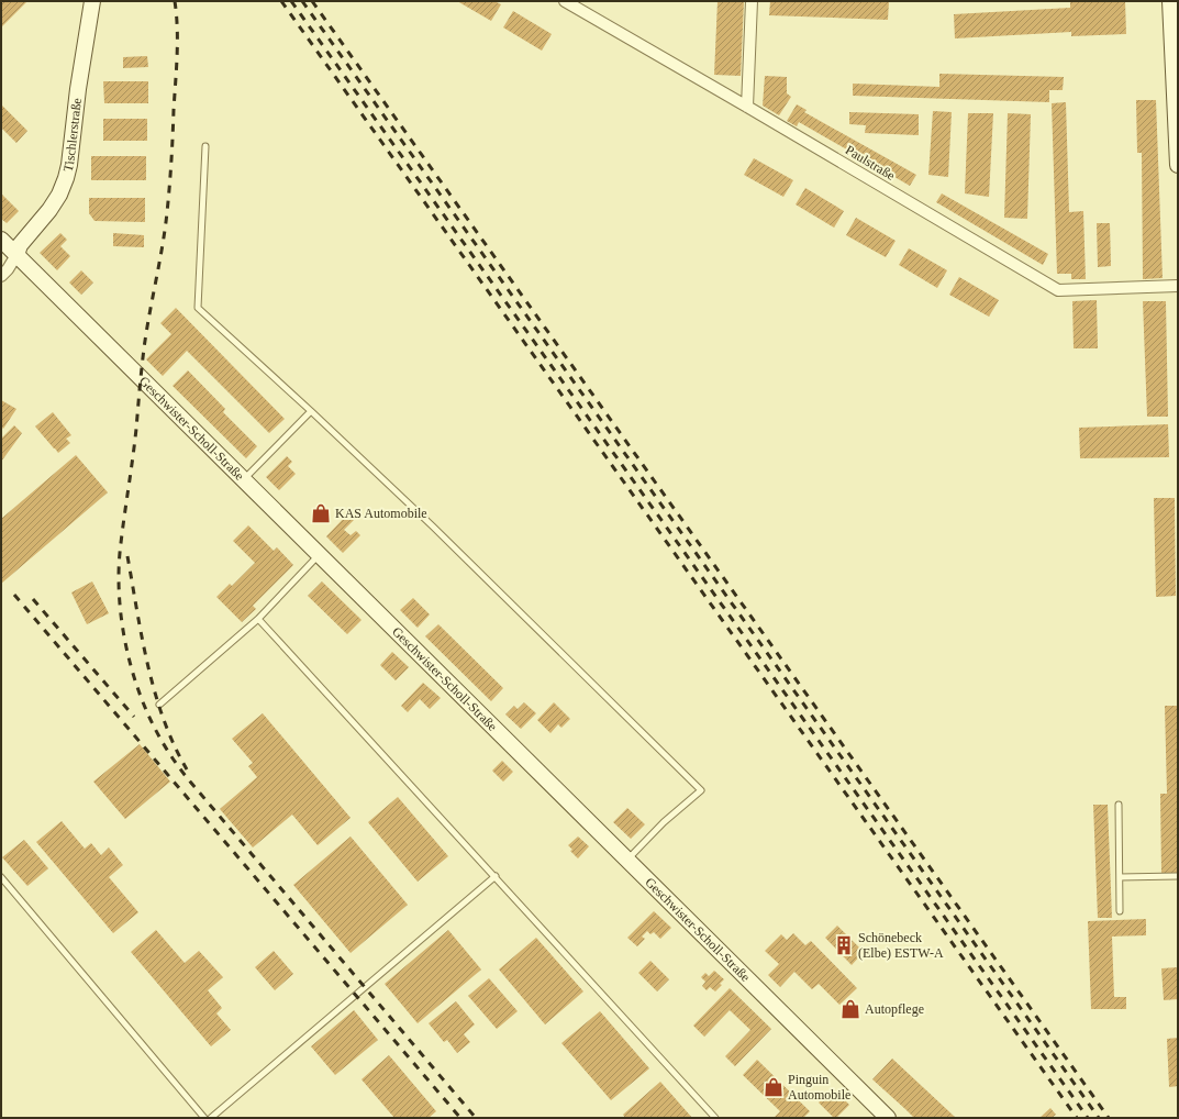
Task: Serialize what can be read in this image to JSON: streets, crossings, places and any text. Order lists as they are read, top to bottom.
{
  "streets": {
    "street": ["Tischlerstraße", "Paulstraße", "Geschwister-Scholl-Straße"]
  },
  "crossings": [
    ["Tischlerstraße", "Geschwister-Scholl-Straße"]
  ],
  "places": {
    "shop": ["KAS Automobile", "Autopflege", "Pinguin Automobile"],
    "building": ["Schönebeck (Elbe) ESTW-A"]
  }
}
